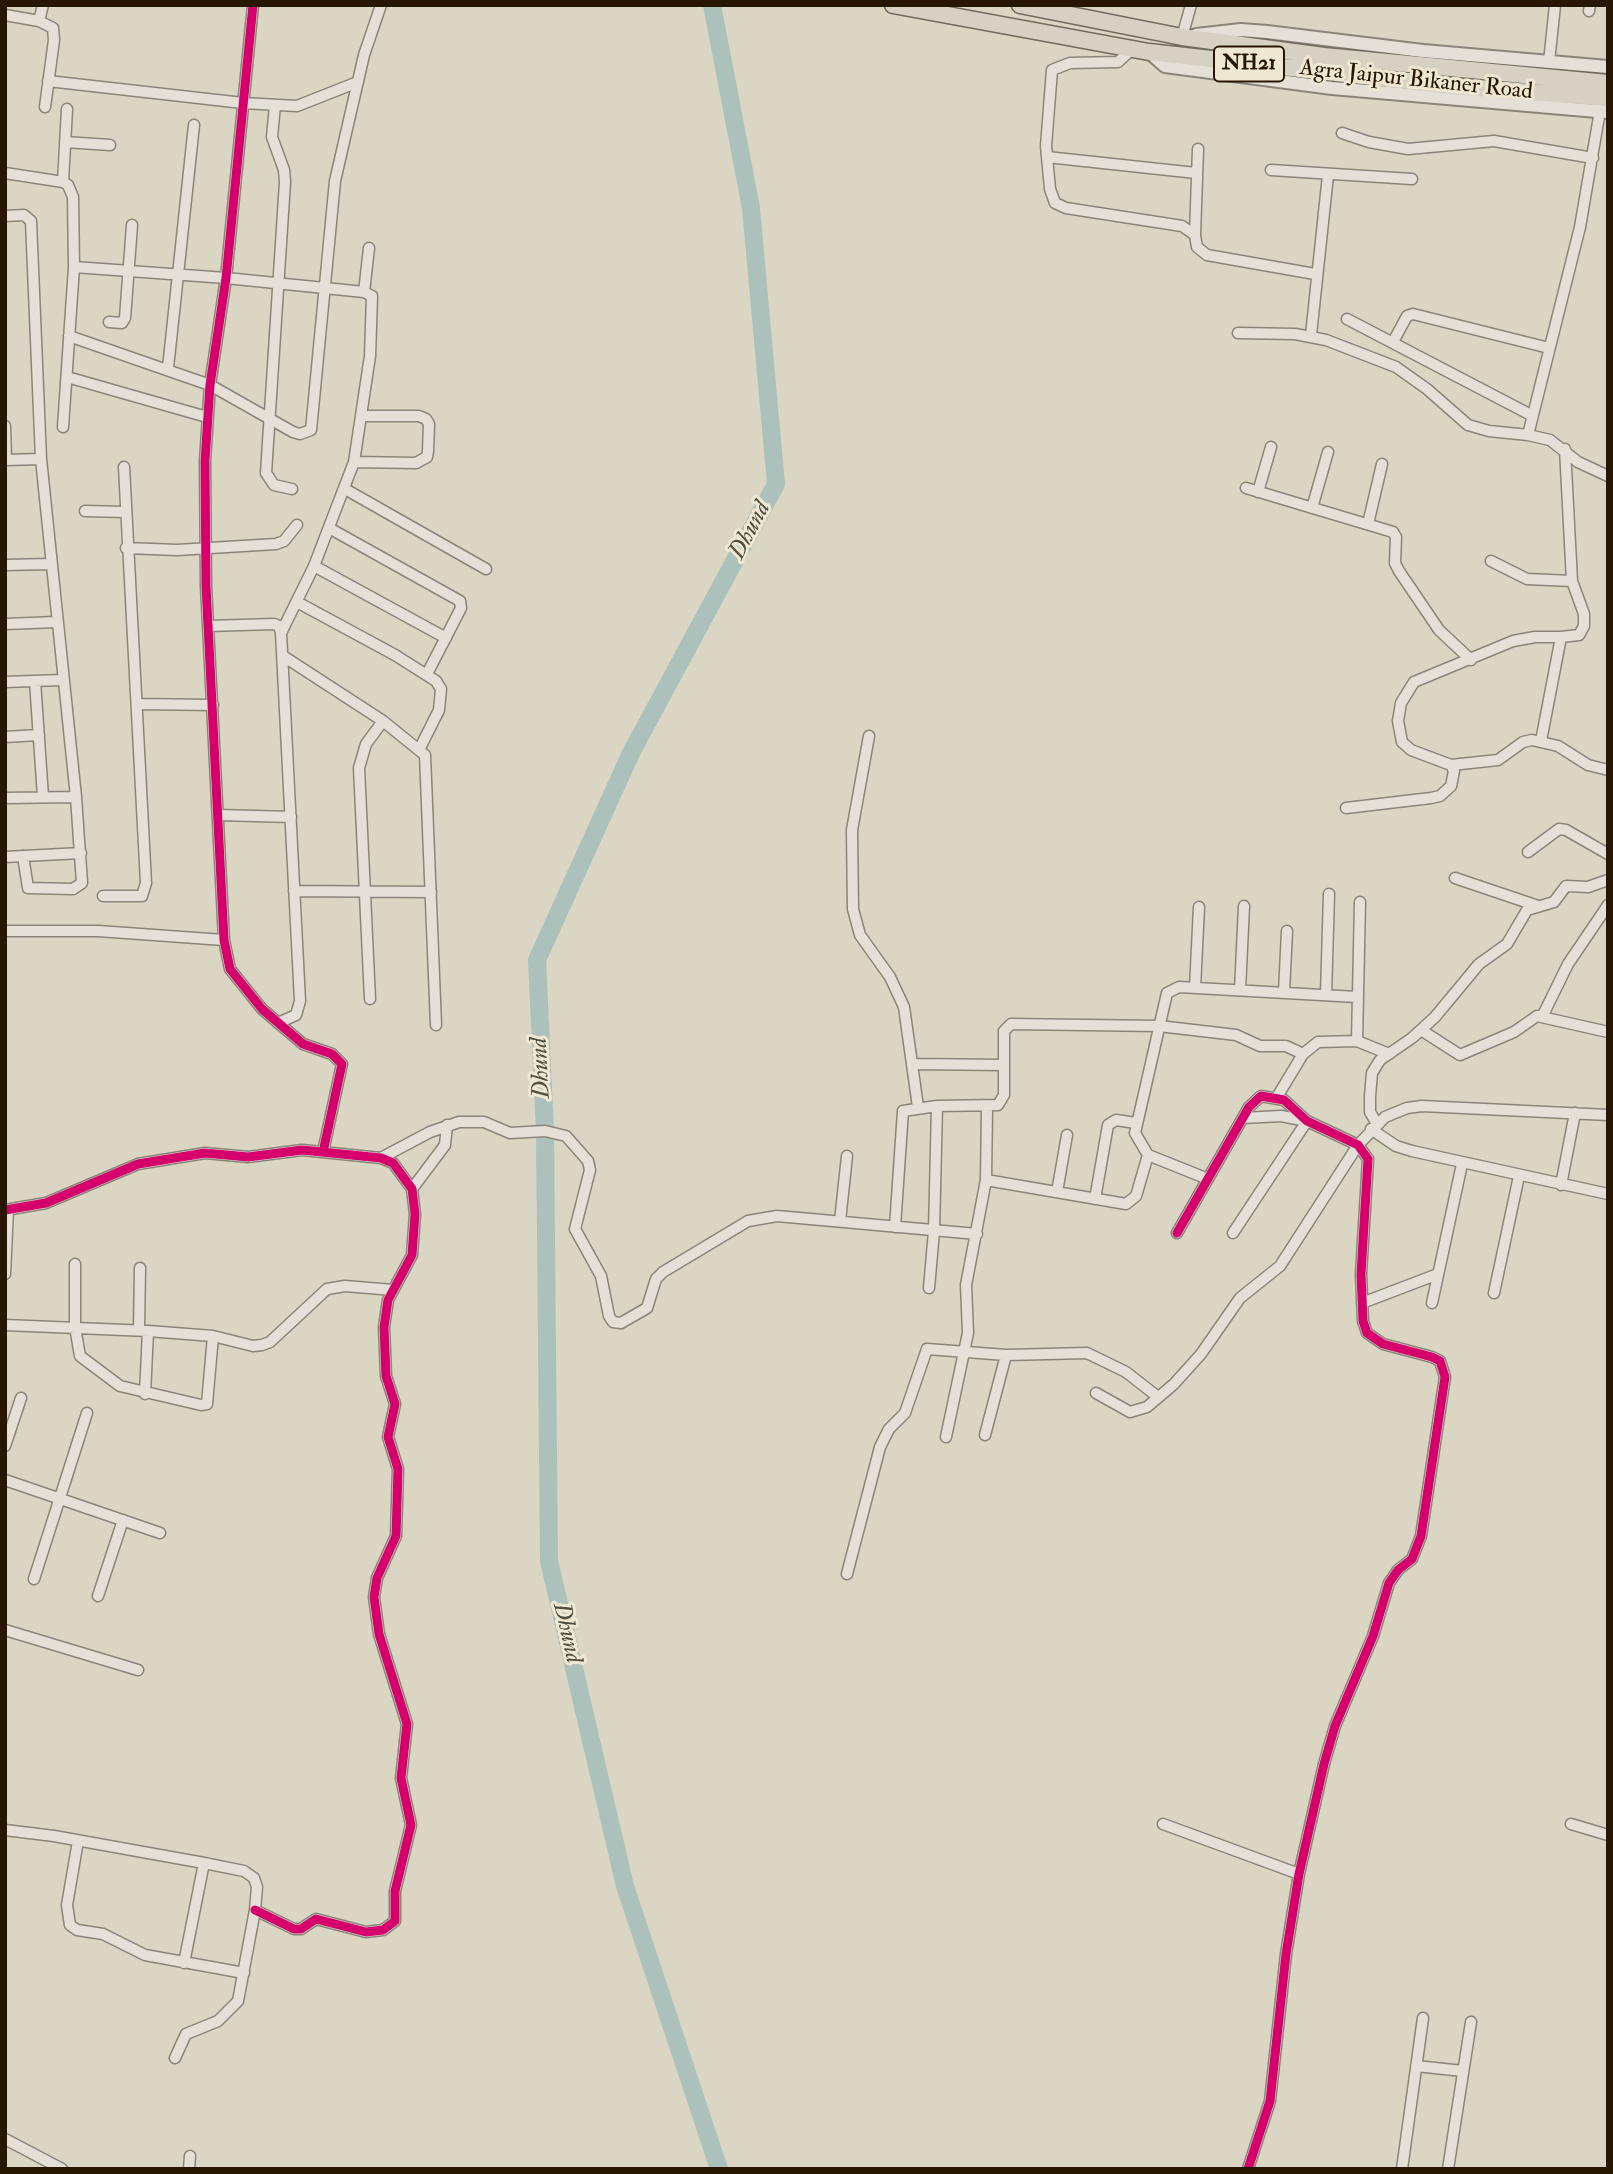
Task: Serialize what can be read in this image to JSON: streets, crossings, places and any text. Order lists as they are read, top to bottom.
{
  "streets": {
    "highway": ["NH21", "Agra Jaipur Bikaner Road"]
  },
  "water": ["Dhund"]
}
